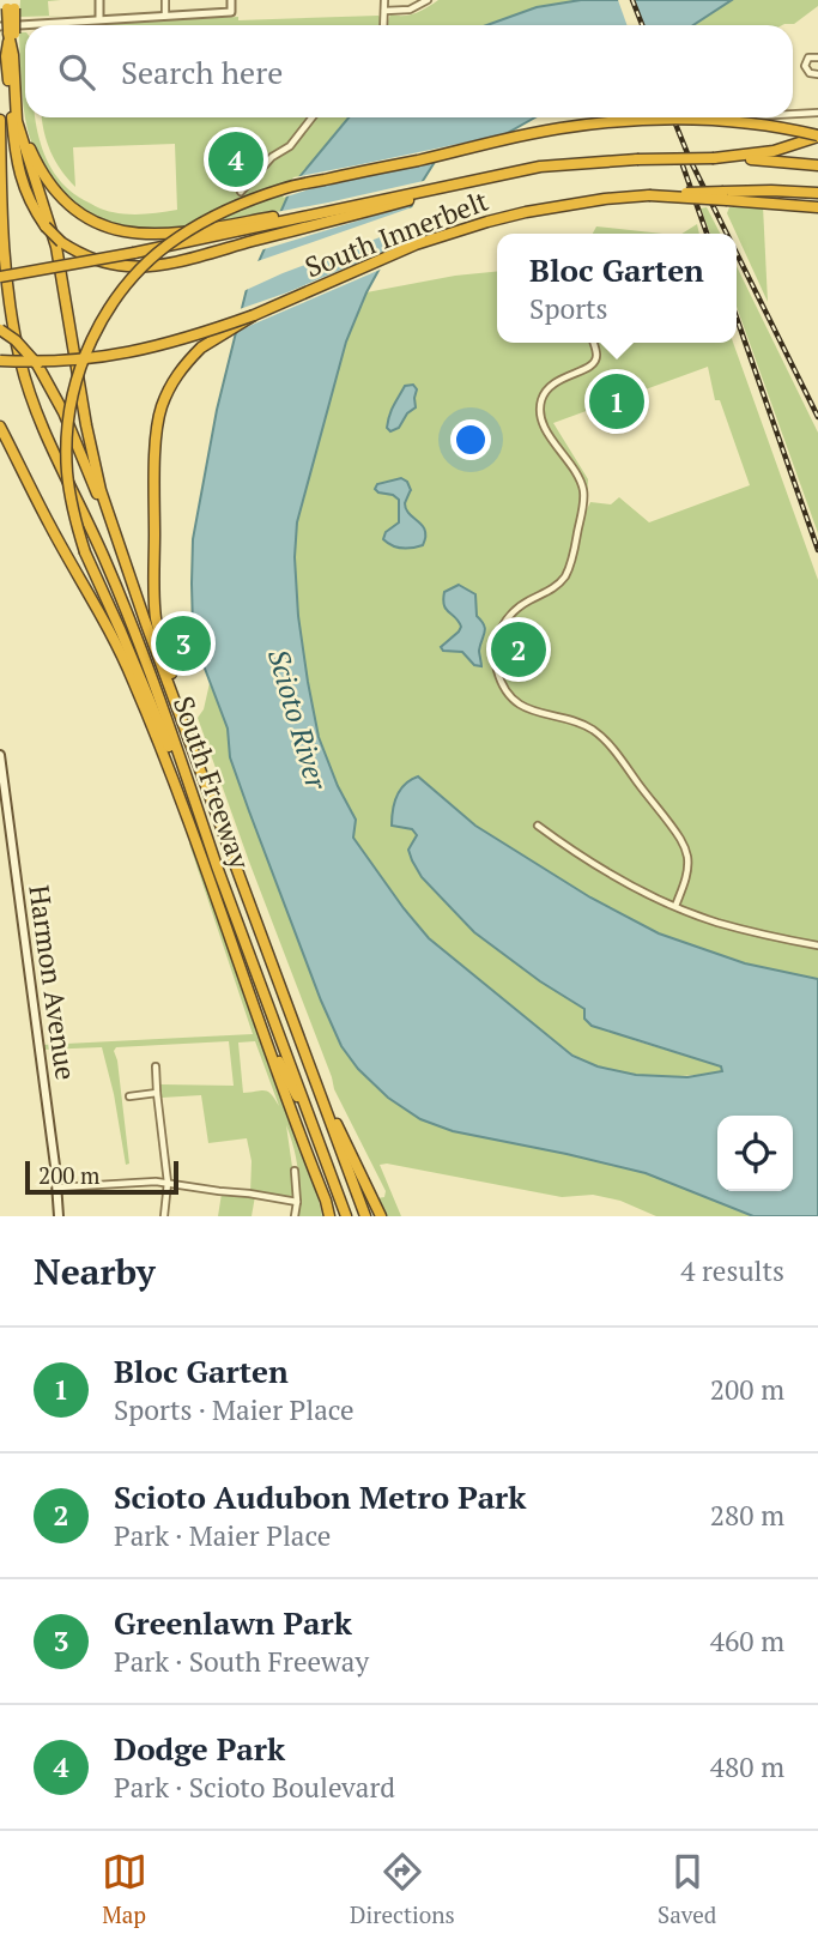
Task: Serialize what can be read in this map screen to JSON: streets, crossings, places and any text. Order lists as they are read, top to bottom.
{
  "streets": {
    "highway": ["South Innerbelt", "South Freeway"],
    "main road": ["Harmon Avenue"]
  },
  "water": ["Scioto River"],
  "scale_bar": "200 m",
  "page": {
    "search": "Search here",
    "pins": [
      "4",
      "1",
      "3",
      "2"
    ],
    "popup": ["Bloc Garten", "Sports"],
    "scale": "200 m",
    "heading": ["Nearby", "4 results"],
    "list": [
      {
        "mark": "1",
        "name": "Bloc Garten",
        "note": "Sports · Maier Place",
        "value": "200 m"
      },
      {
        "mark": "2",
        "name": "Scioto Audubon Metro Park",
        "note": "Park · Maier Place",
        "value": "280 m"
      },
      {
        "mark": "3",
        "name": "Greenlawn Park",
        "note": "Park · South Freeway",
        "value": "460 m"
      },
      {
        "mark": "4",
        "name": "Dodge Park",
        "note": "Park · Scioto Boulevard",
        "value": "480 m"
      }
    ],
    "nav": ["Map", "Directions", "Saved"]
  }
}
